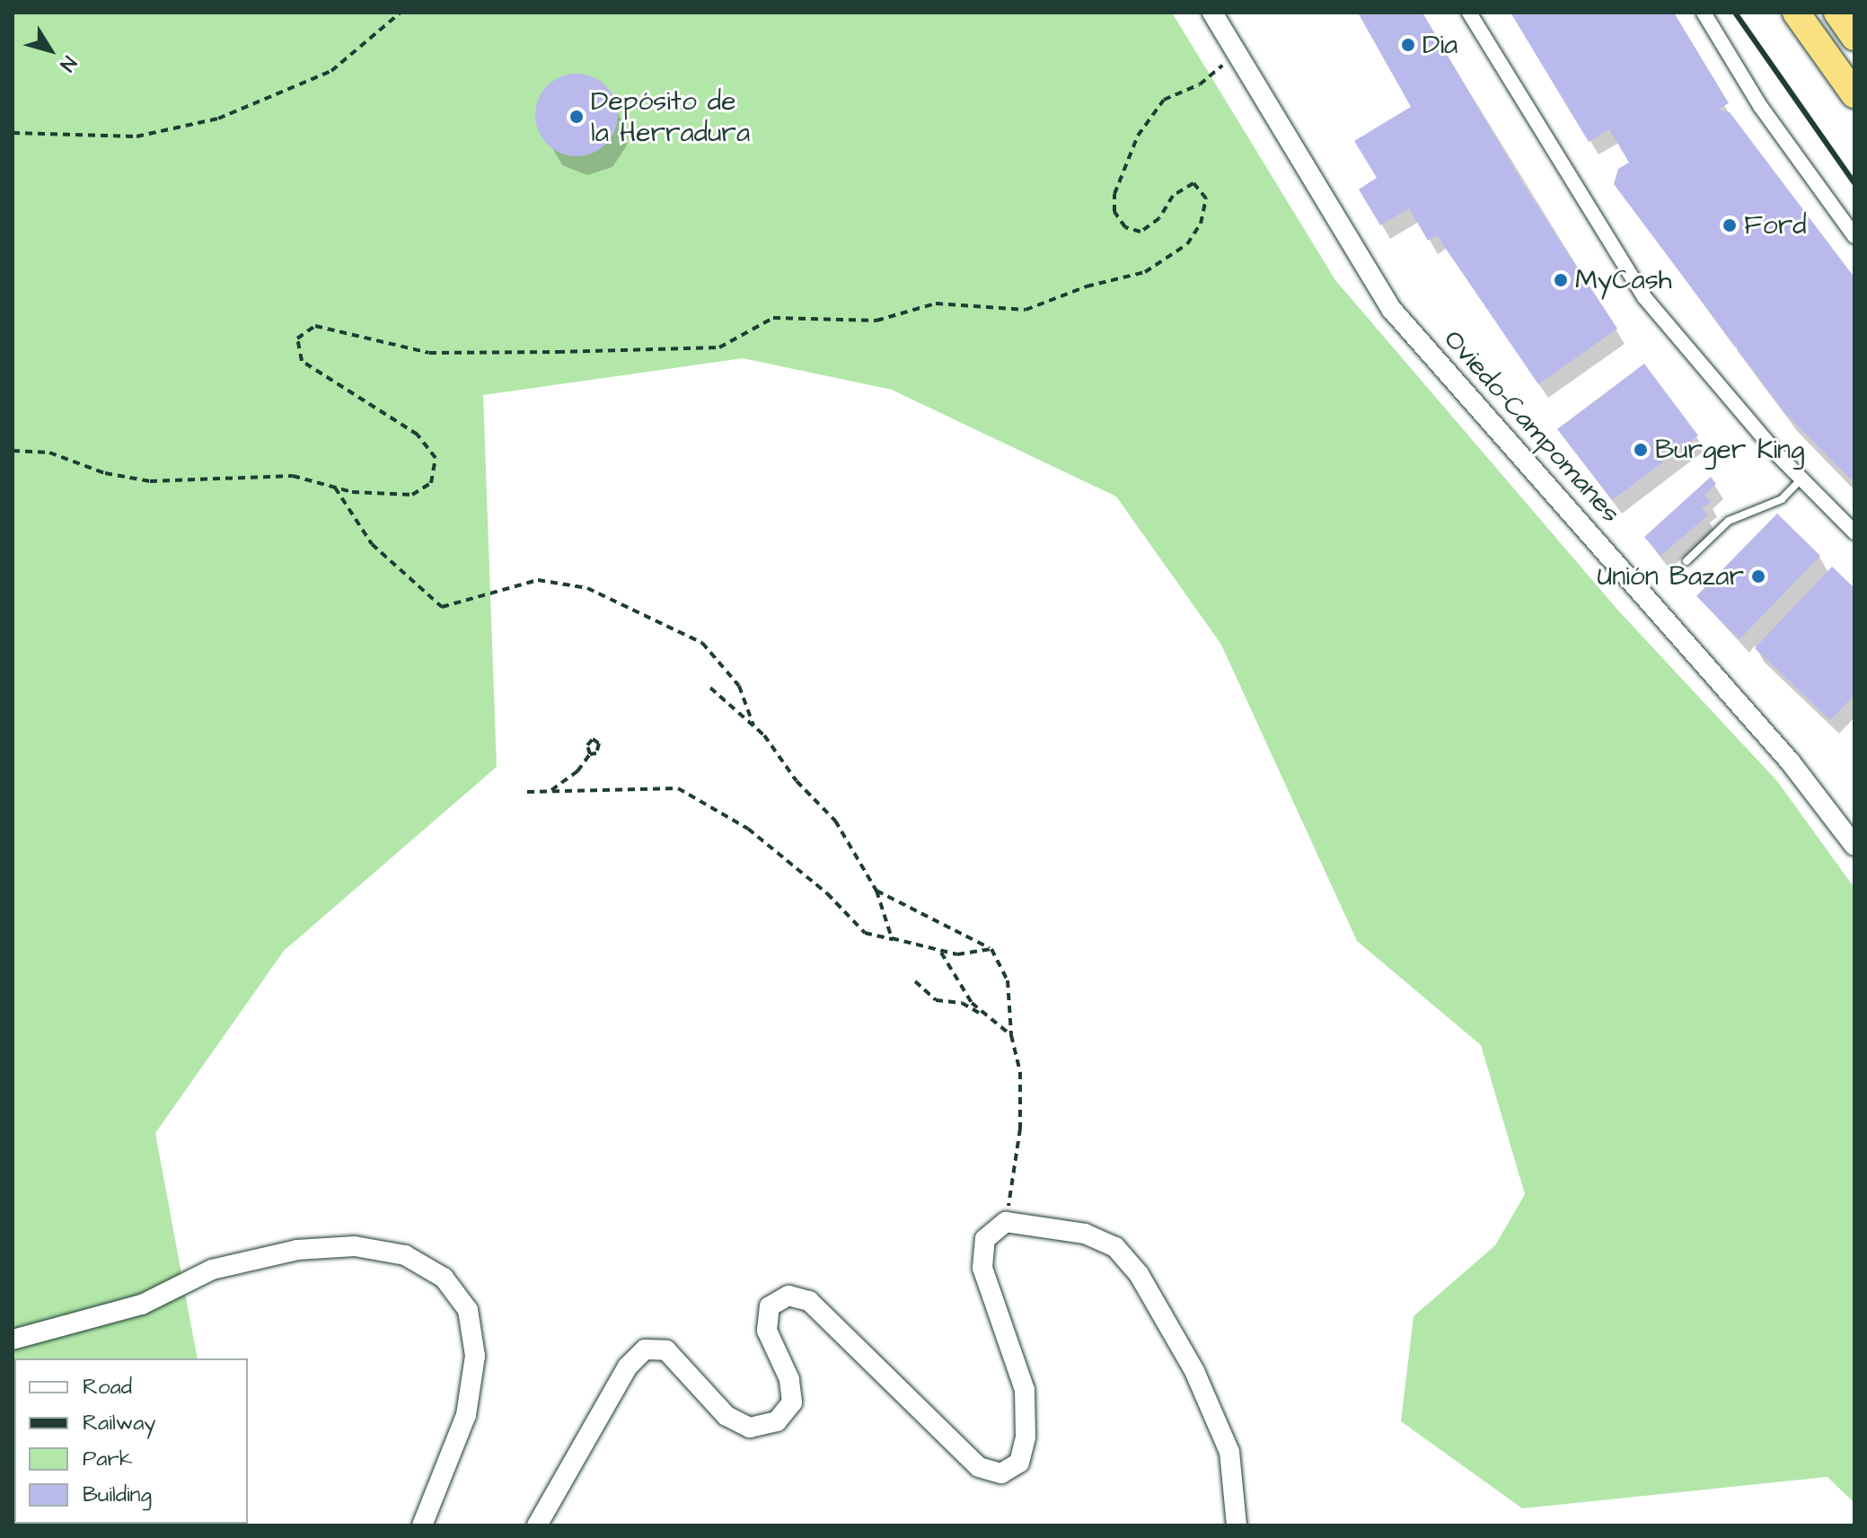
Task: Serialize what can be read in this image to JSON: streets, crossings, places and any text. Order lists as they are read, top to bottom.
{
  "streets": {
    "street": ["Oviedo-Campomanes"]
  },
  "places": [
    "Dia",
    "Depósito de la Herradura",
    "Ford",
    "MyCash",
    "Burger King",
    "Unión Bazar"
  ],
  "legend": [
    "Road",
    "Railway",
    "Park",
    "Building"
  ],
  "north": "bottom right"
}
